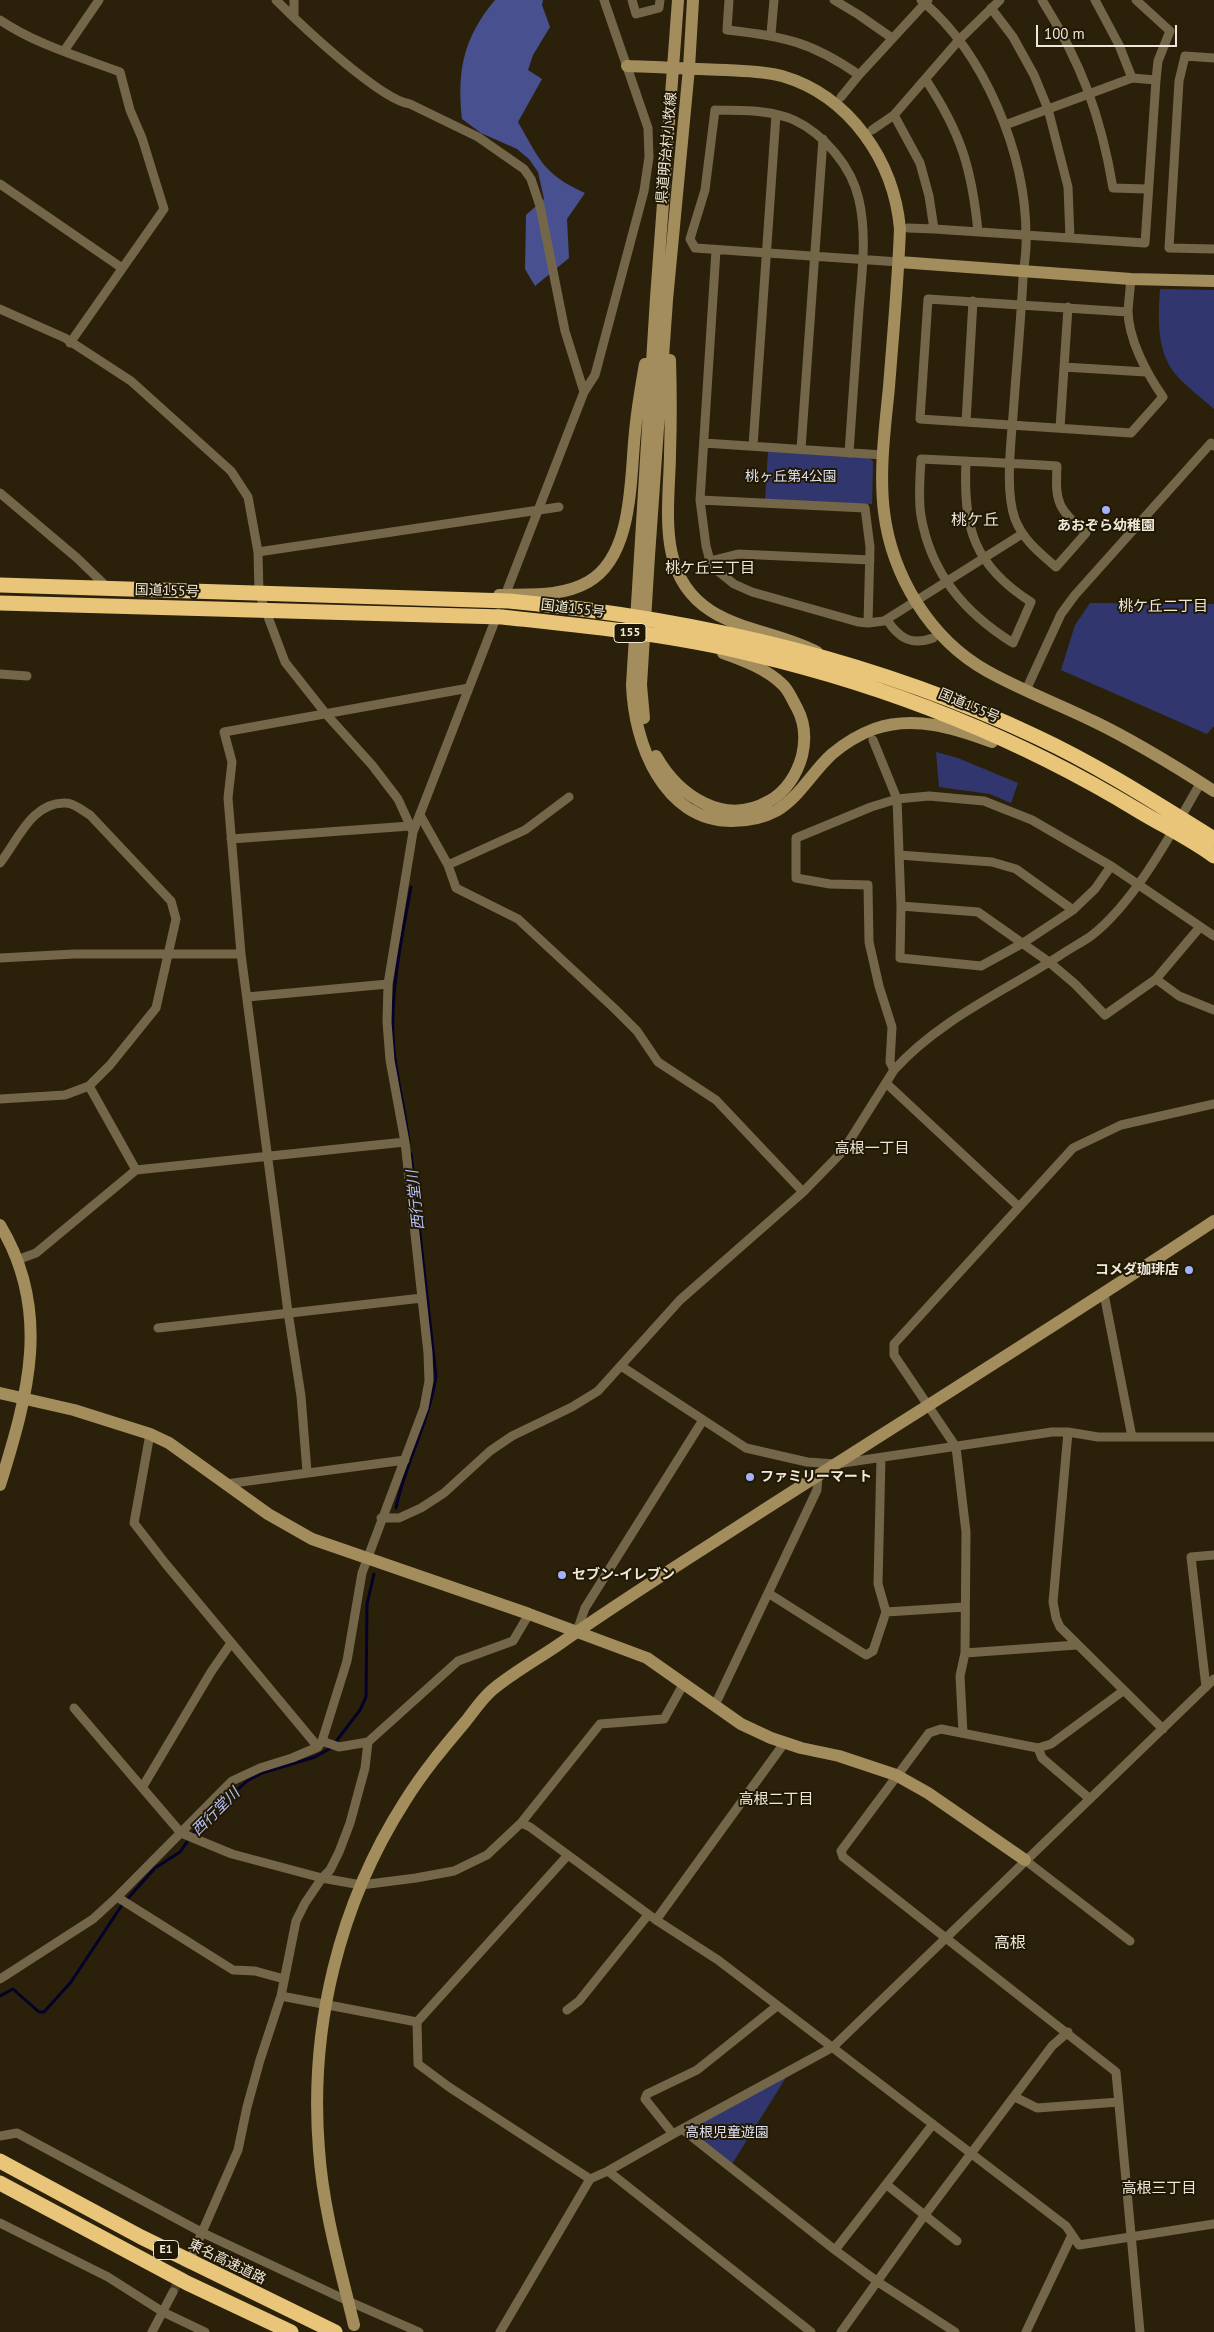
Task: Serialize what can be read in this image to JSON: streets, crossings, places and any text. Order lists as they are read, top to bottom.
{
  "streets": {
    "highway": [
      "国道155号",
      "155",
      "E1",
      "東名高速道路"
    ],
    "street": ["県道明治村小牧線"]
  },
  "districts": [
    "桃ケ丘",
    "桃ケ丘三丁目",
    "桃ケ丘二丁目",
    "高根一丁目",
    "高根二丁目",
    "高根",
    "高根三丁目"
  ],
  "water": ["西行堂川"],
  "parks": ["桃ヶ丘第4公園", "高根児童遊園"],
  "places": [
    "あおぞら幼稚園",
    "コメダ珈琲店",
    "ファミリーマート",
    "セブン-イレブン"
  ],
  "scale_bar": "100 m"
}
